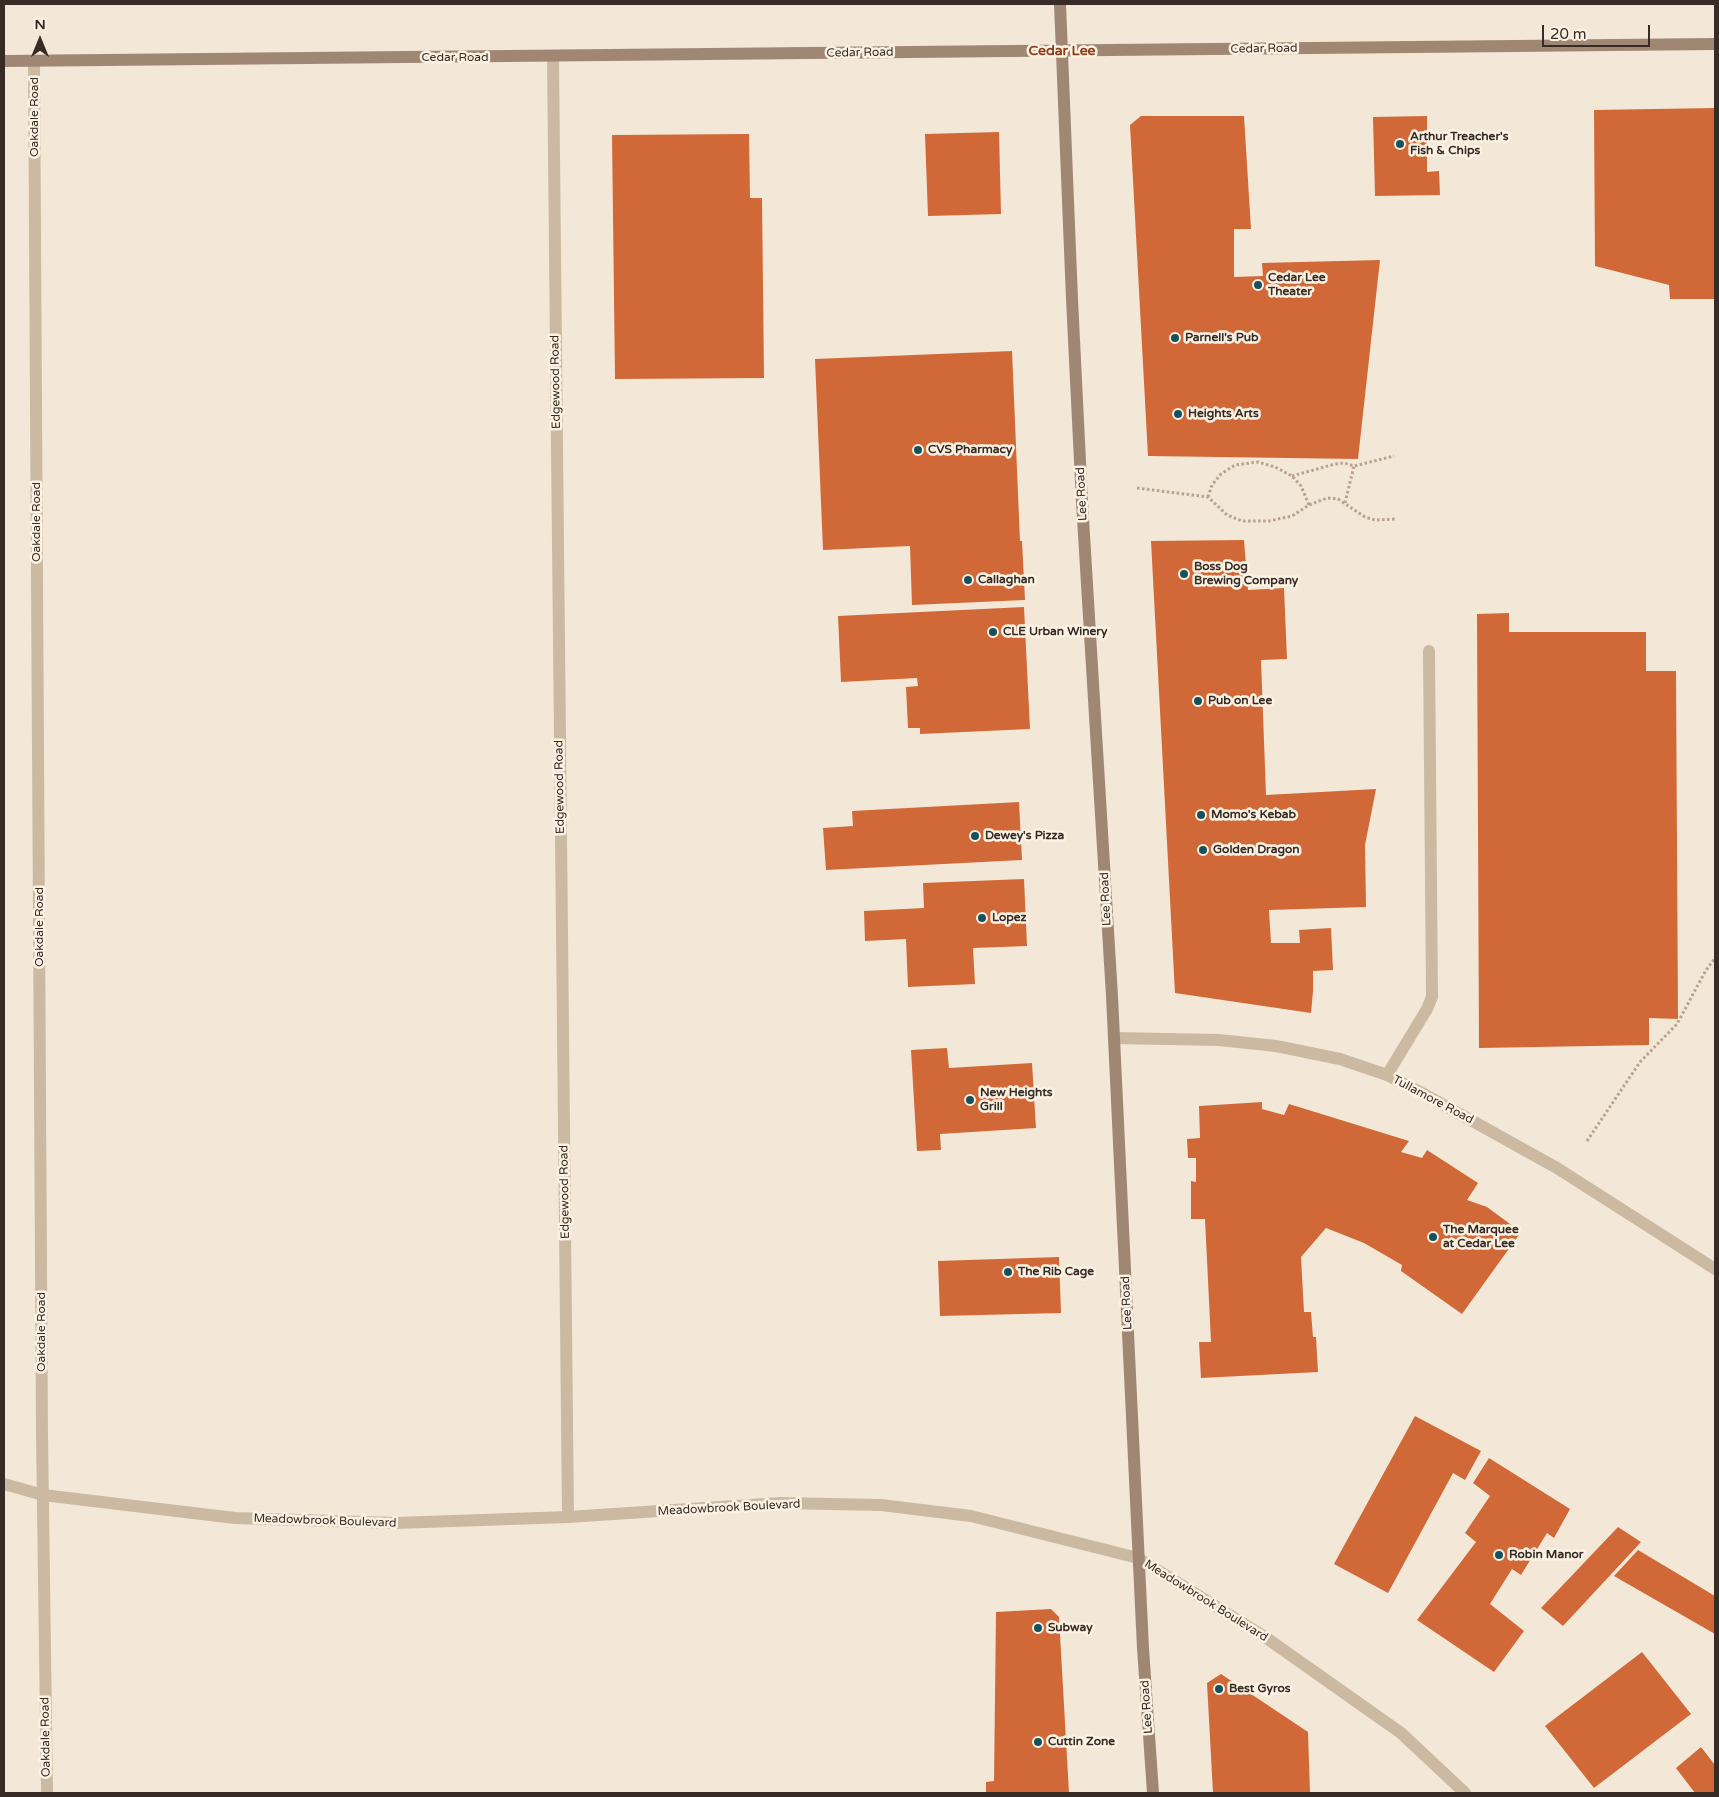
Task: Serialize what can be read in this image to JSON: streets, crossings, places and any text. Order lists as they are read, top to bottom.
{
  "streets": {
    "main road": ["Cedar Road", "Lee Road"],
    "street": [
      "Oakdale Road",
      "Edgewood Road",
      "Tullamore Road",
      "Meadowbrook Boulevard"
    ]
  },
  "crossings": [
    ["Cedar Road", "Oakdale Road"],
    ["Cedar Road", "Edgewood Road"],
    ["Cedar Road", "Lee Road"],
    ["Oakdale Road", "Meadowbrook Boulevard"],
    ["Edgewood Road", "Meadowbrook Boulevard"],
    ["Lee Road", "Tullamore Road"],
    ["Lee Road", "Meadowbrook Boulevard"]
  ],
  "districts": ["Cedar Lee"],
  "places": [
    "Arthur Treacher's Fish & Chips",
    "Cedar Lee Theater",
    "Parnell's Pub",
    "Heights Arts",
    "CVS Pharmacy",
    "Boss Dog Brewing Company",
    "Callaghan",
    "CLE Urban Winery",
    "Pub on Lee",
    "Momo's Kebab",
    "Dewey's Pizza",
    "Golden Dragon",
    "Lopez",
    "New Heights Grill",
    "The Marquee at Cedar Lee",
    "The Rib Cage",
    "Robin Manor",
    "Subway",
    "Best Gyros",
    "Cuttin Zone"
  ],
  "scale_bar": "20 m",
  "north": "top"
}
